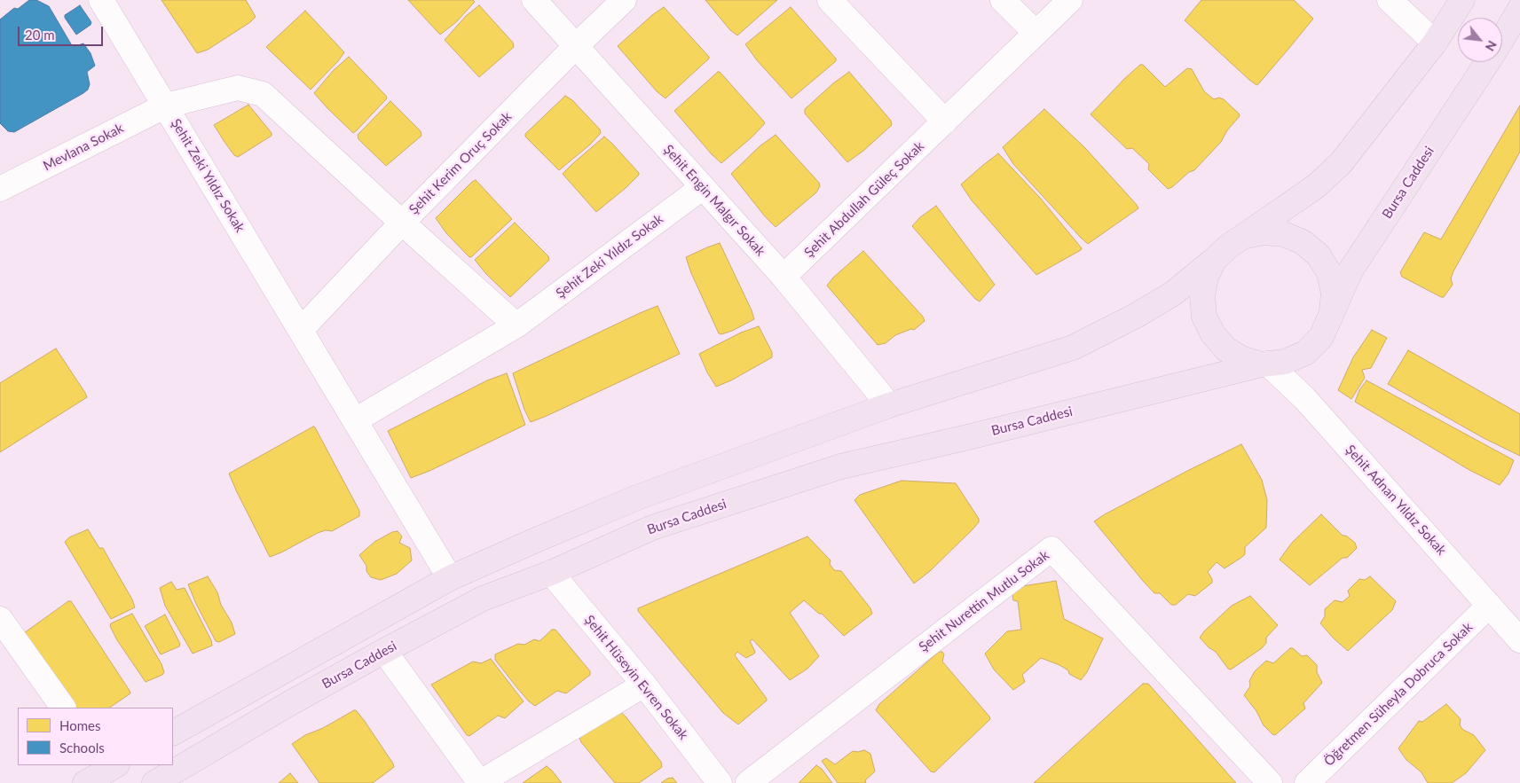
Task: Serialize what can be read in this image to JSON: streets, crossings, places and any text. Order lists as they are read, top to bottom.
{
  "streets": {
    "main road": ["Bursa Caddesi"],
    "street": [
      "Mevlana Sokak",
      "Şehit Kerim Oruç Sokak",
      "Şehit Zeki Yıldız Sokak",
      "Şehit Abdullah Güleç Sokak",
      "Şehit Engin Malgır Sokak",
      "Şehit Adnan Yıldız Sokak",
      "Şehit Nurettin Mutlu Sokak",
      "Şehit Hüseyin Evren Sokak",
      "Öğretmen Süheyla Dobruca Sokak"
    ]
  },
  "crossings": [
    ["Mevlana Sokak", "Şehit Zeki Yıldız Sokak"],
    ["Şehit Kerim Oruç Sokak", "Şehit Zeki Yıldız Sokak"],
    ["Şehit Kerim Oruç Sokak", "Şehit Engin Malgır Sokak"],
    ["Şehit Zeki Yıldız Sokak", "Bursa Caddesi"],
    ["Şehit Zeki Yıldız Sokak", "Şehit Engin Malgır Sokak"],
    ["Bursa Caddesi", "Şehit Engin Malgır Sokak"],
    ["Bursa Caddesi", "Şehit Adnan Yıldız Sokak"],
    ["Bursa Caddesi", "Şehit Hüseyin Evren Sokak"],
    ["Şehit Abdullah Güleç Sokak", "Şehit Engin Malgır Sokak"],
    ["Şehit Adnan Yıldız Sokak", "Öğretmen Süheyla Dobruca Sokak"]
  ],
  "legend": ["Homes", "Schools"],
  "scale_bar": "20 m",
  "north": "bottom right"
}
